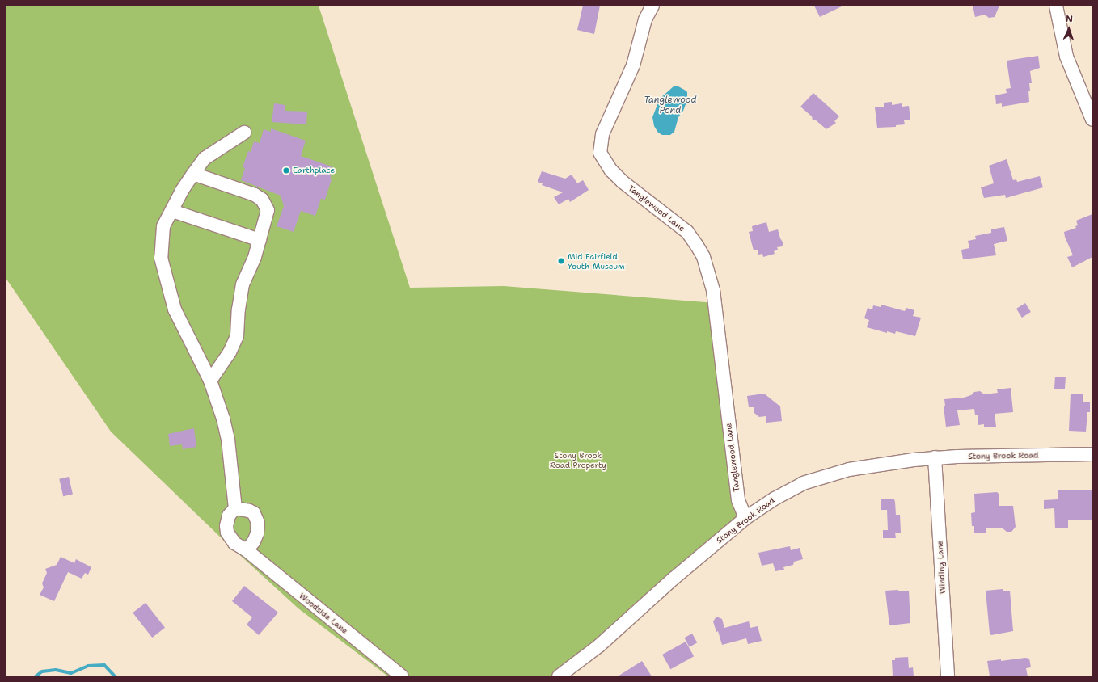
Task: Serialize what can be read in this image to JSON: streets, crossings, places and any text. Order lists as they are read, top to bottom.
{
  "streets": {
    "street": [
      "Tanglewood Lane",
      "Stony Brook Road",
      "Winding Lane",
      "Woodside Lane"
    ]
  },
  "crossings": [
    ["Tanglewood Lane", "Stony Brook Road"],
    ["Stony Brook Road", "Winding Lane"]
  ],
  "water": ["Tanglewood Pond"],
  "parks": ["Stony Brook Road Property"],
  "places": ["Earthplace", "Mid Fairfield Youth Museum"],
  "north": "top"
}
